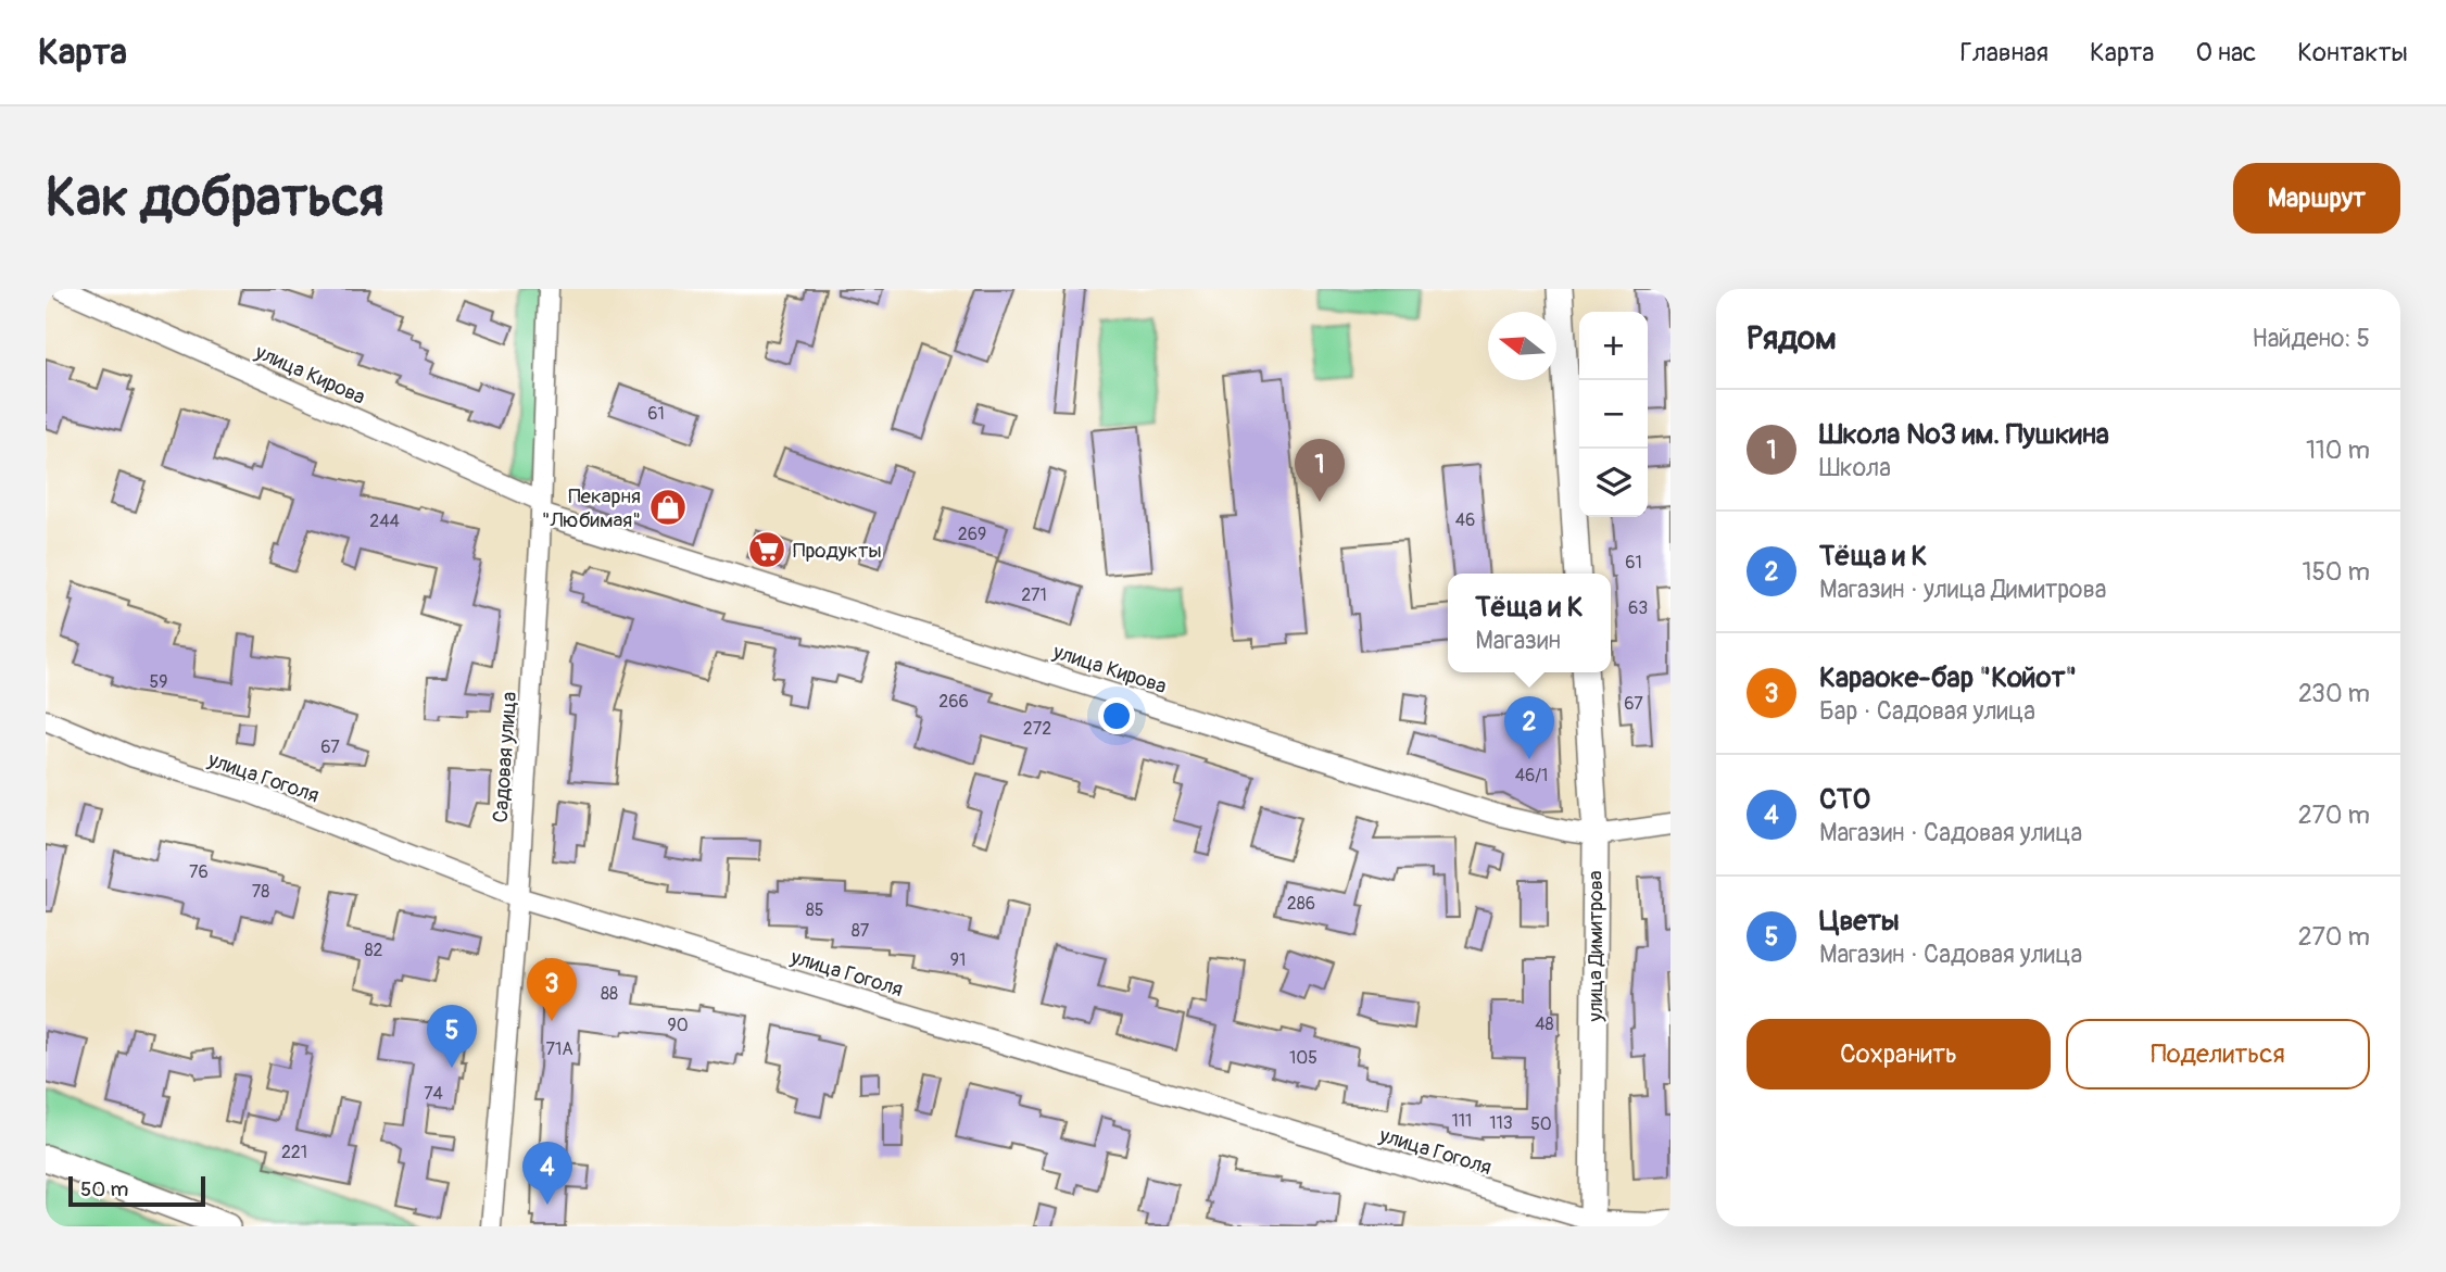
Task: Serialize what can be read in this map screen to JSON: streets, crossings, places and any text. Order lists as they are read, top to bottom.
{
  "streets": {
    "street": [
      "улица Кирова",
      "Садовая улица",
      "улица Гоголя",
      "улица Димитрова"
    ]
  },
  "crossings": [
    ["улица Кирова", "Садовая улица"],
    ["улица Кирова", "улица Димитрова"],
    ["Садовая улица", "улица Гоголя"],
    ["улица Гоголя", "улица Димитрова"]
  ],
  "places": {
    "shop": ["Пекарня \"Любимая\""],
    "supermarket": ["Продукты"]
  },
  "house_numbers": [
    "61",
    "46",
    "244",
    "269",
    "61",
    "271",
    "63",
    "59",
    "266",
    "67",
    "272",
    "67",
    "46/1",
    "76",
    "78",
    "286",
    "85",
    "87",
    "82",
    "91",
    "88",
    "48",
    "90",
    "71А",
    "105",
    "74",
    "111",
    "113",
    "50",
    "221"
  ],
  "scale_bar": "50 m",
  "north": "left",
  "page": {
    "header": "Карта",
    "nav": [
      "Главная",
      "Карта",
      "О нас",
      "Контакты"
    ],
    "buttons": [
      "Маршрут",
      ["Сохранить", "Поделиться"]
    ],
    "title": "Как добраться",
    "heading": ["Рядом", "Найдено: 5"],
    "map_buttons": ["+", "−"],
    "list": [
      {
        "mark": "1",
        "name": "Школа №3 им. Пушкина",
        "note": "Школа",
        "value": "110 m"
      },
      {
        "mark": "2",
        "name": "Тёща и К",
        "note": "Магазин · улица Димитрова",
        "value": "150 m"
      },
      {
        "mark": "3",
        "name": "Караоке-бар \"Койот\"",
        "note": "Бар · Садовая улица",
        "value": "230 m"
      },
      {
        "mark": "4",
        "name": "СТО",
        "note": "Магазин · Садовая улица",
        "value": "270 m"
      },
      {
        "mark": "5",
        "name": "Цветы",
        "note": "Магазин · Садовая улица",
        "value": "270 m"
      }
    ],
    "pins": [
      "1",
      "2",
      "3",
      "5",
      "4"
    ],
    "popup": ["Тёща и К", "Магазин"],
    "scale": "50 m"
  }
}
